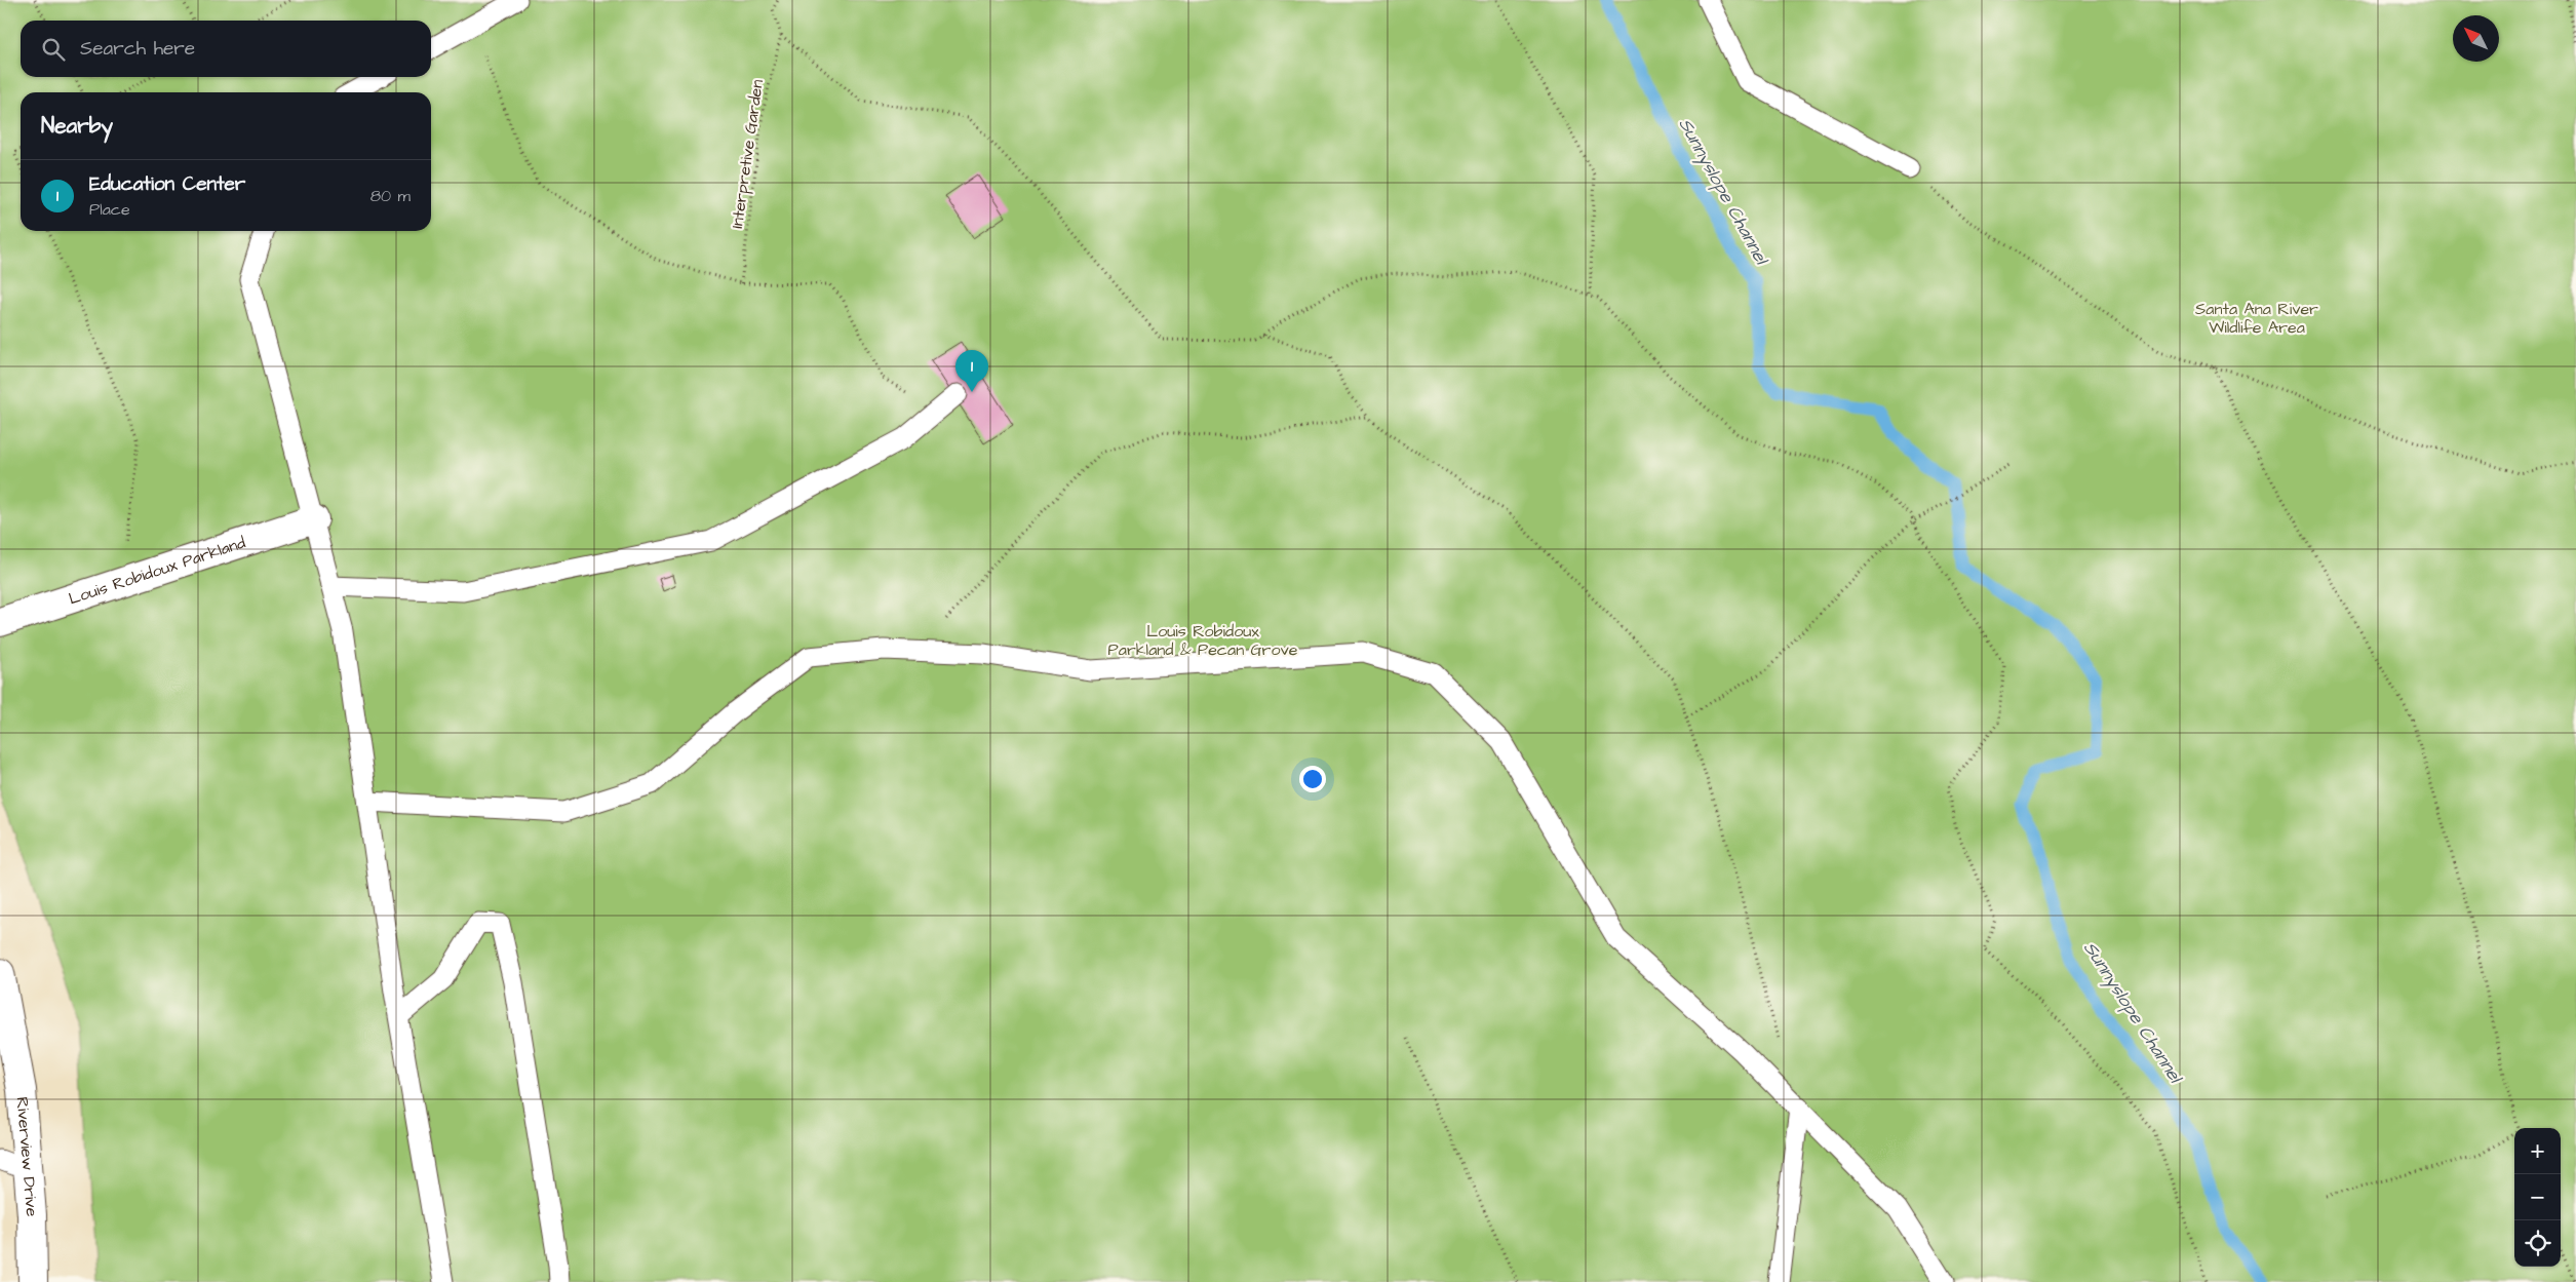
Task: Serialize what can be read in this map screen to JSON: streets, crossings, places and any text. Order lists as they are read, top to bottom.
{
  "streets": {
    "street": ["Louis Robidoux Parkland", "Riverview Drive"],
    "path": ["Interpretive Garden"]
  },
  "water": ["Sunnyslope Channel"],
  "parks": ["Santa Ana River Wildlife Area", "Louis Robidoux Parkland & Pecan Grove"],
  "north": "top left",
  "page": {
    "search": "Search here",
    "heading": "Nearby",
    "list": [
      {
        "mark": "1",
        "name": "Education Center",
        "note": "Place",
        "value": "80 m"
      }
    ],
    "pins": "1",
    "map_buttons": ["+", "−"]
  }
}
